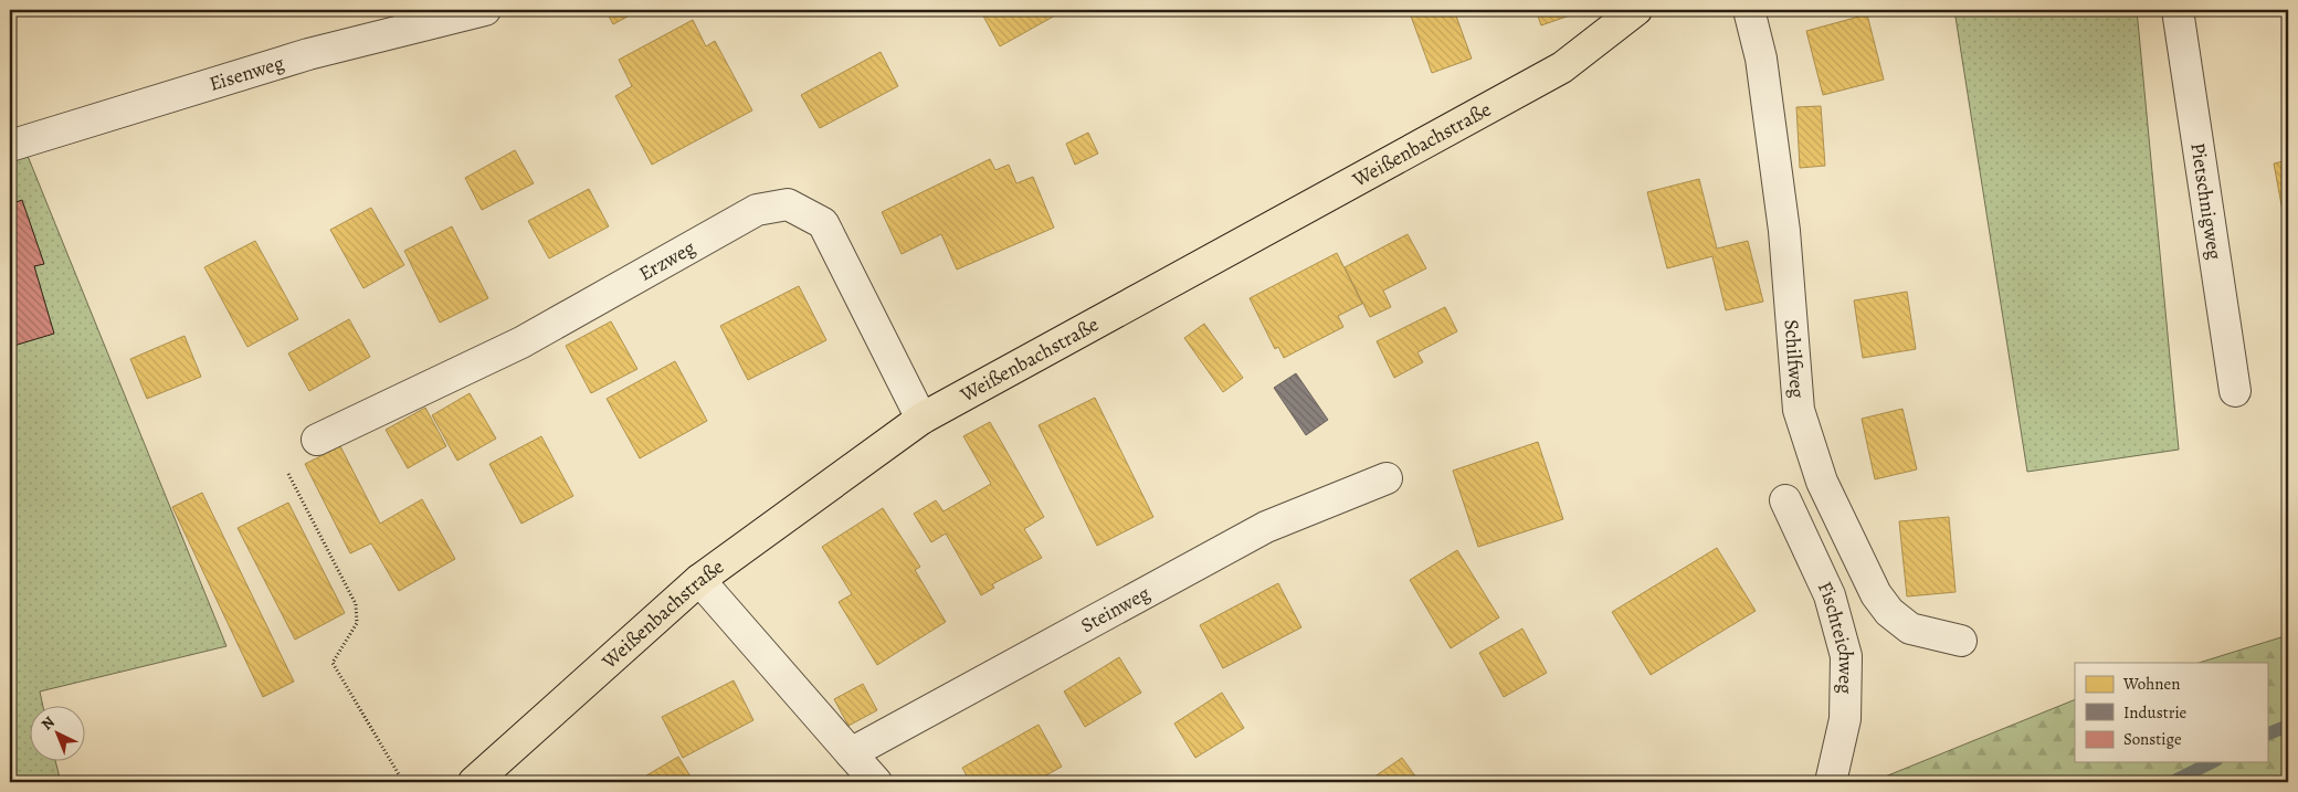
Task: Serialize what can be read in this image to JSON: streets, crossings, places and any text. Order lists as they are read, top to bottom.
{
  "streets": {
    "main road": ["Weißenbachstraße"],
    "street": [
      "Eisenweg",
      "Pietschnigweg",
      "Erzweg",
      "Schilfweg",
      "Steinweg",
      "Fischteichweg"
    ]
  },
  "crossings": [
    ["Weißenbachstraße", "Erzweg"]
  ],
  "legend": ["Wohnen", "Industrie", "Sonstige"],
  "north": "top left"
}
